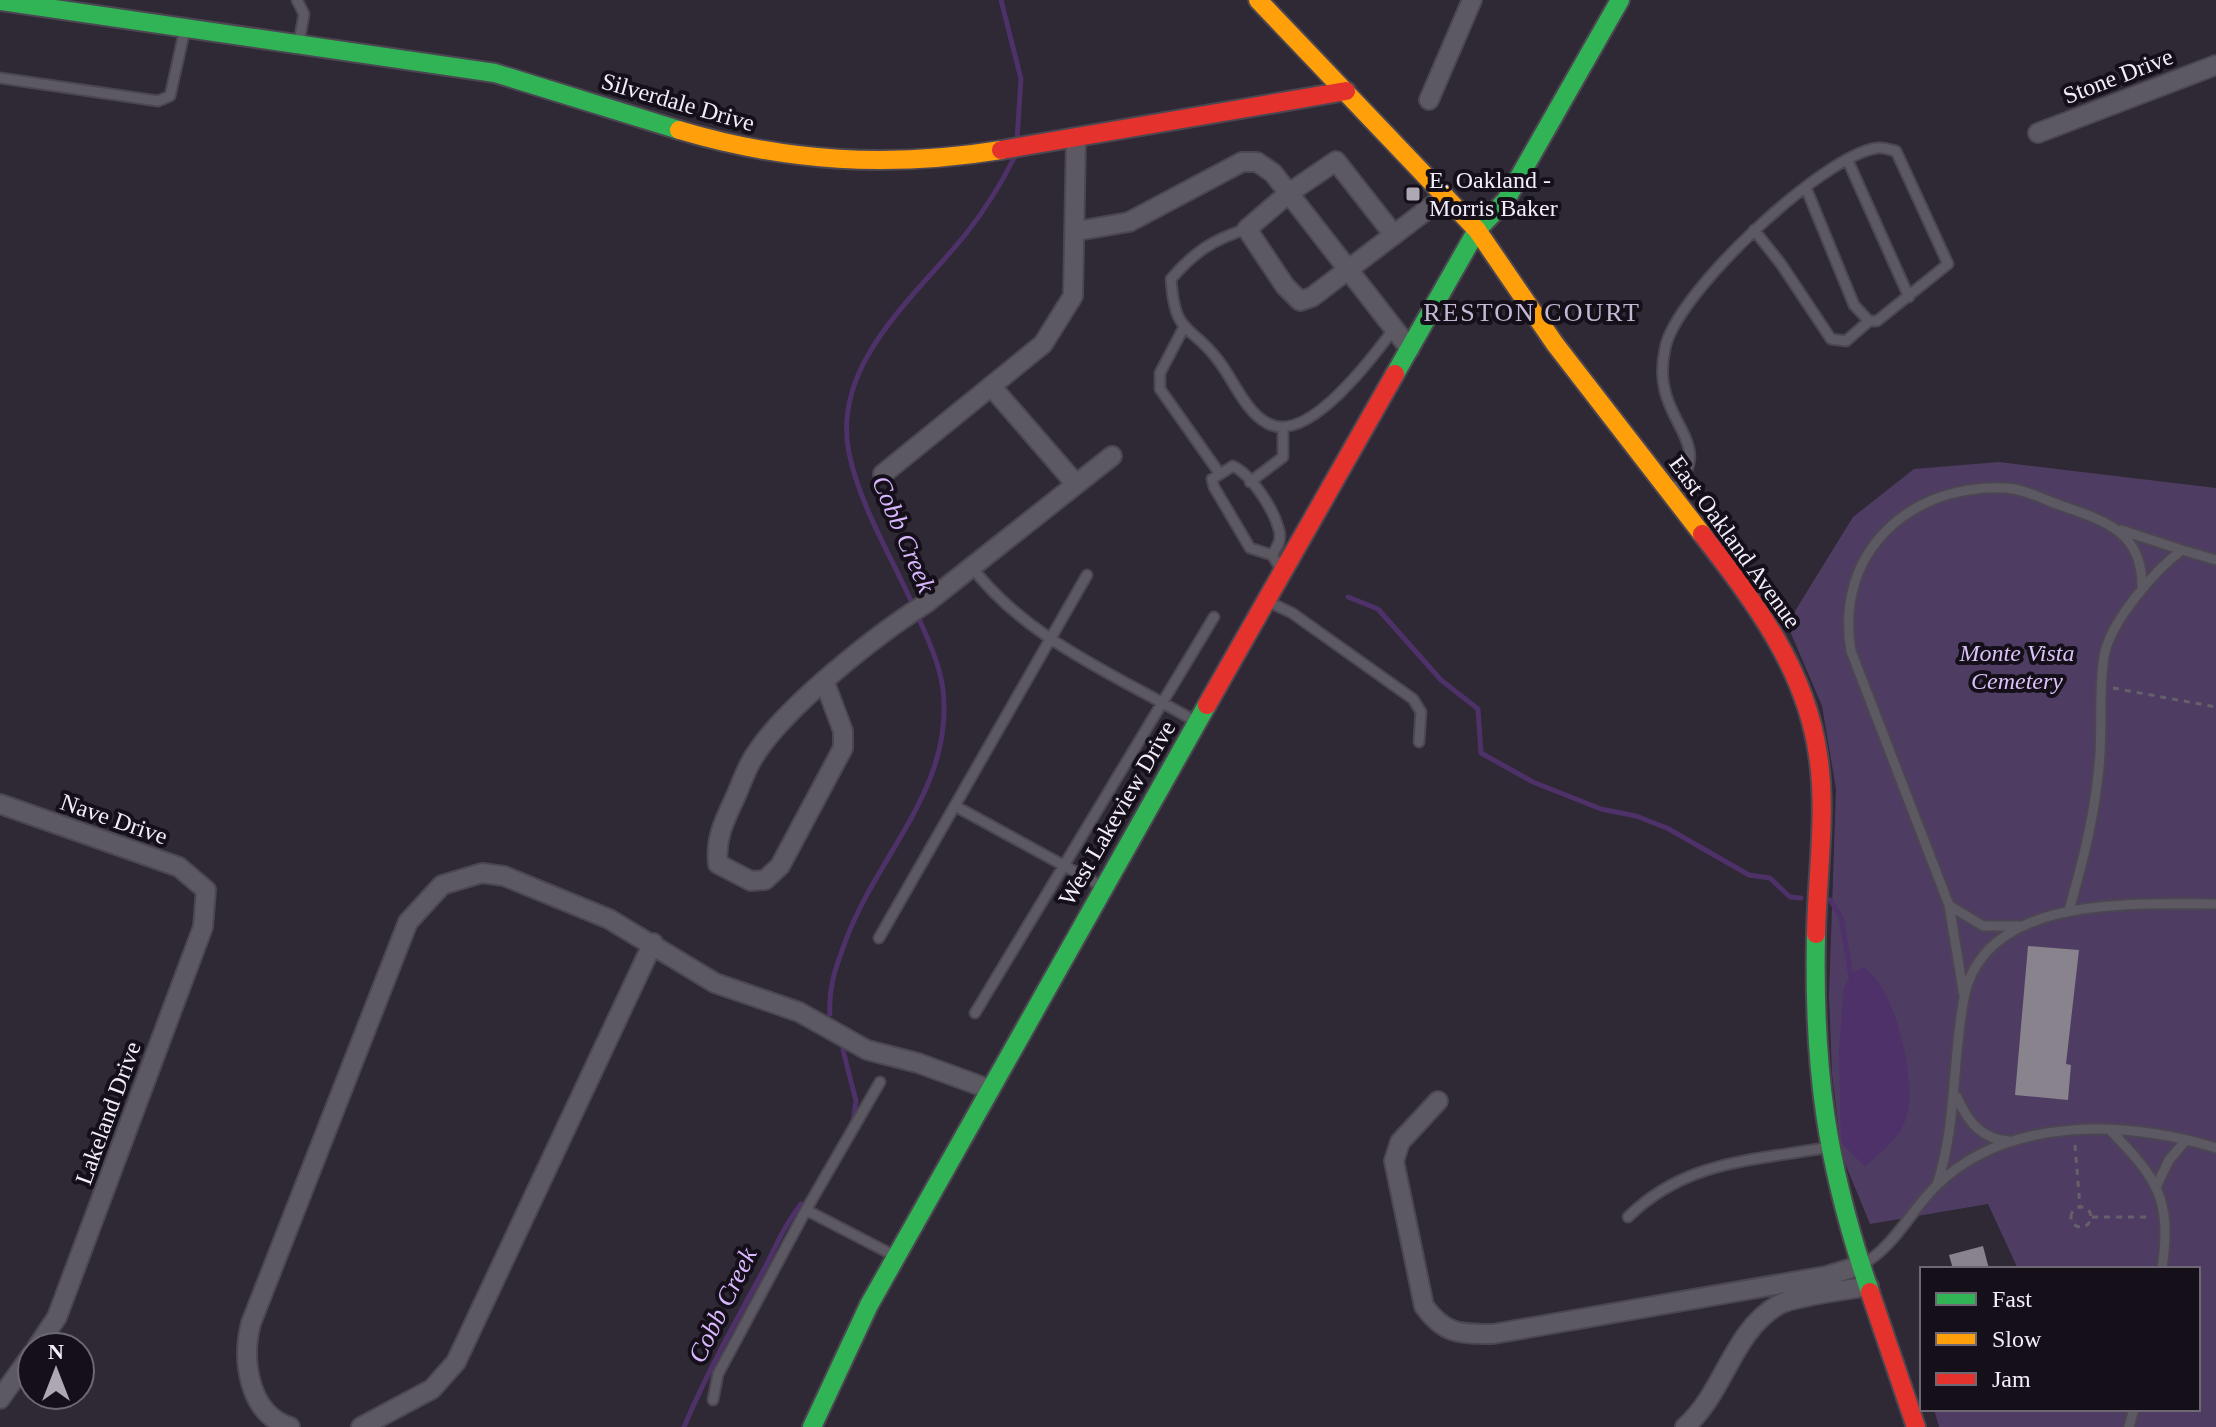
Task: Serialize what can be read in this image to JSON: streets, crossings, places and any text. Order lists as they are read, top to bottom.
{
  "streets": {
    "street": [
      "Stone Drive",
      "Silverdale Drive",
      "East Oakland Avenue",
      "West Lakeview Drive",
      "Nave Drive",
      "Lakeland Drive"
    ]
  },
  "crossings": [
    ["Silverdale Drive", "East Oakland Avenue"],
    ["East Oakland Avenue", "West Lakeview Drive"],
    ["Nave Drive", "Lakeland Drive"]
  ],
  "districts": ["RESTON COURT"],
  "water": ["Cobb Creek"],
  "parks": ["Monte Vista Cemetery"],
  "places": {
    "transit": ["E. Oakland - Morris Baker"]
  },
  "legend": ["Fast", "Slow", "Jam"],
  "north": "top"
}
